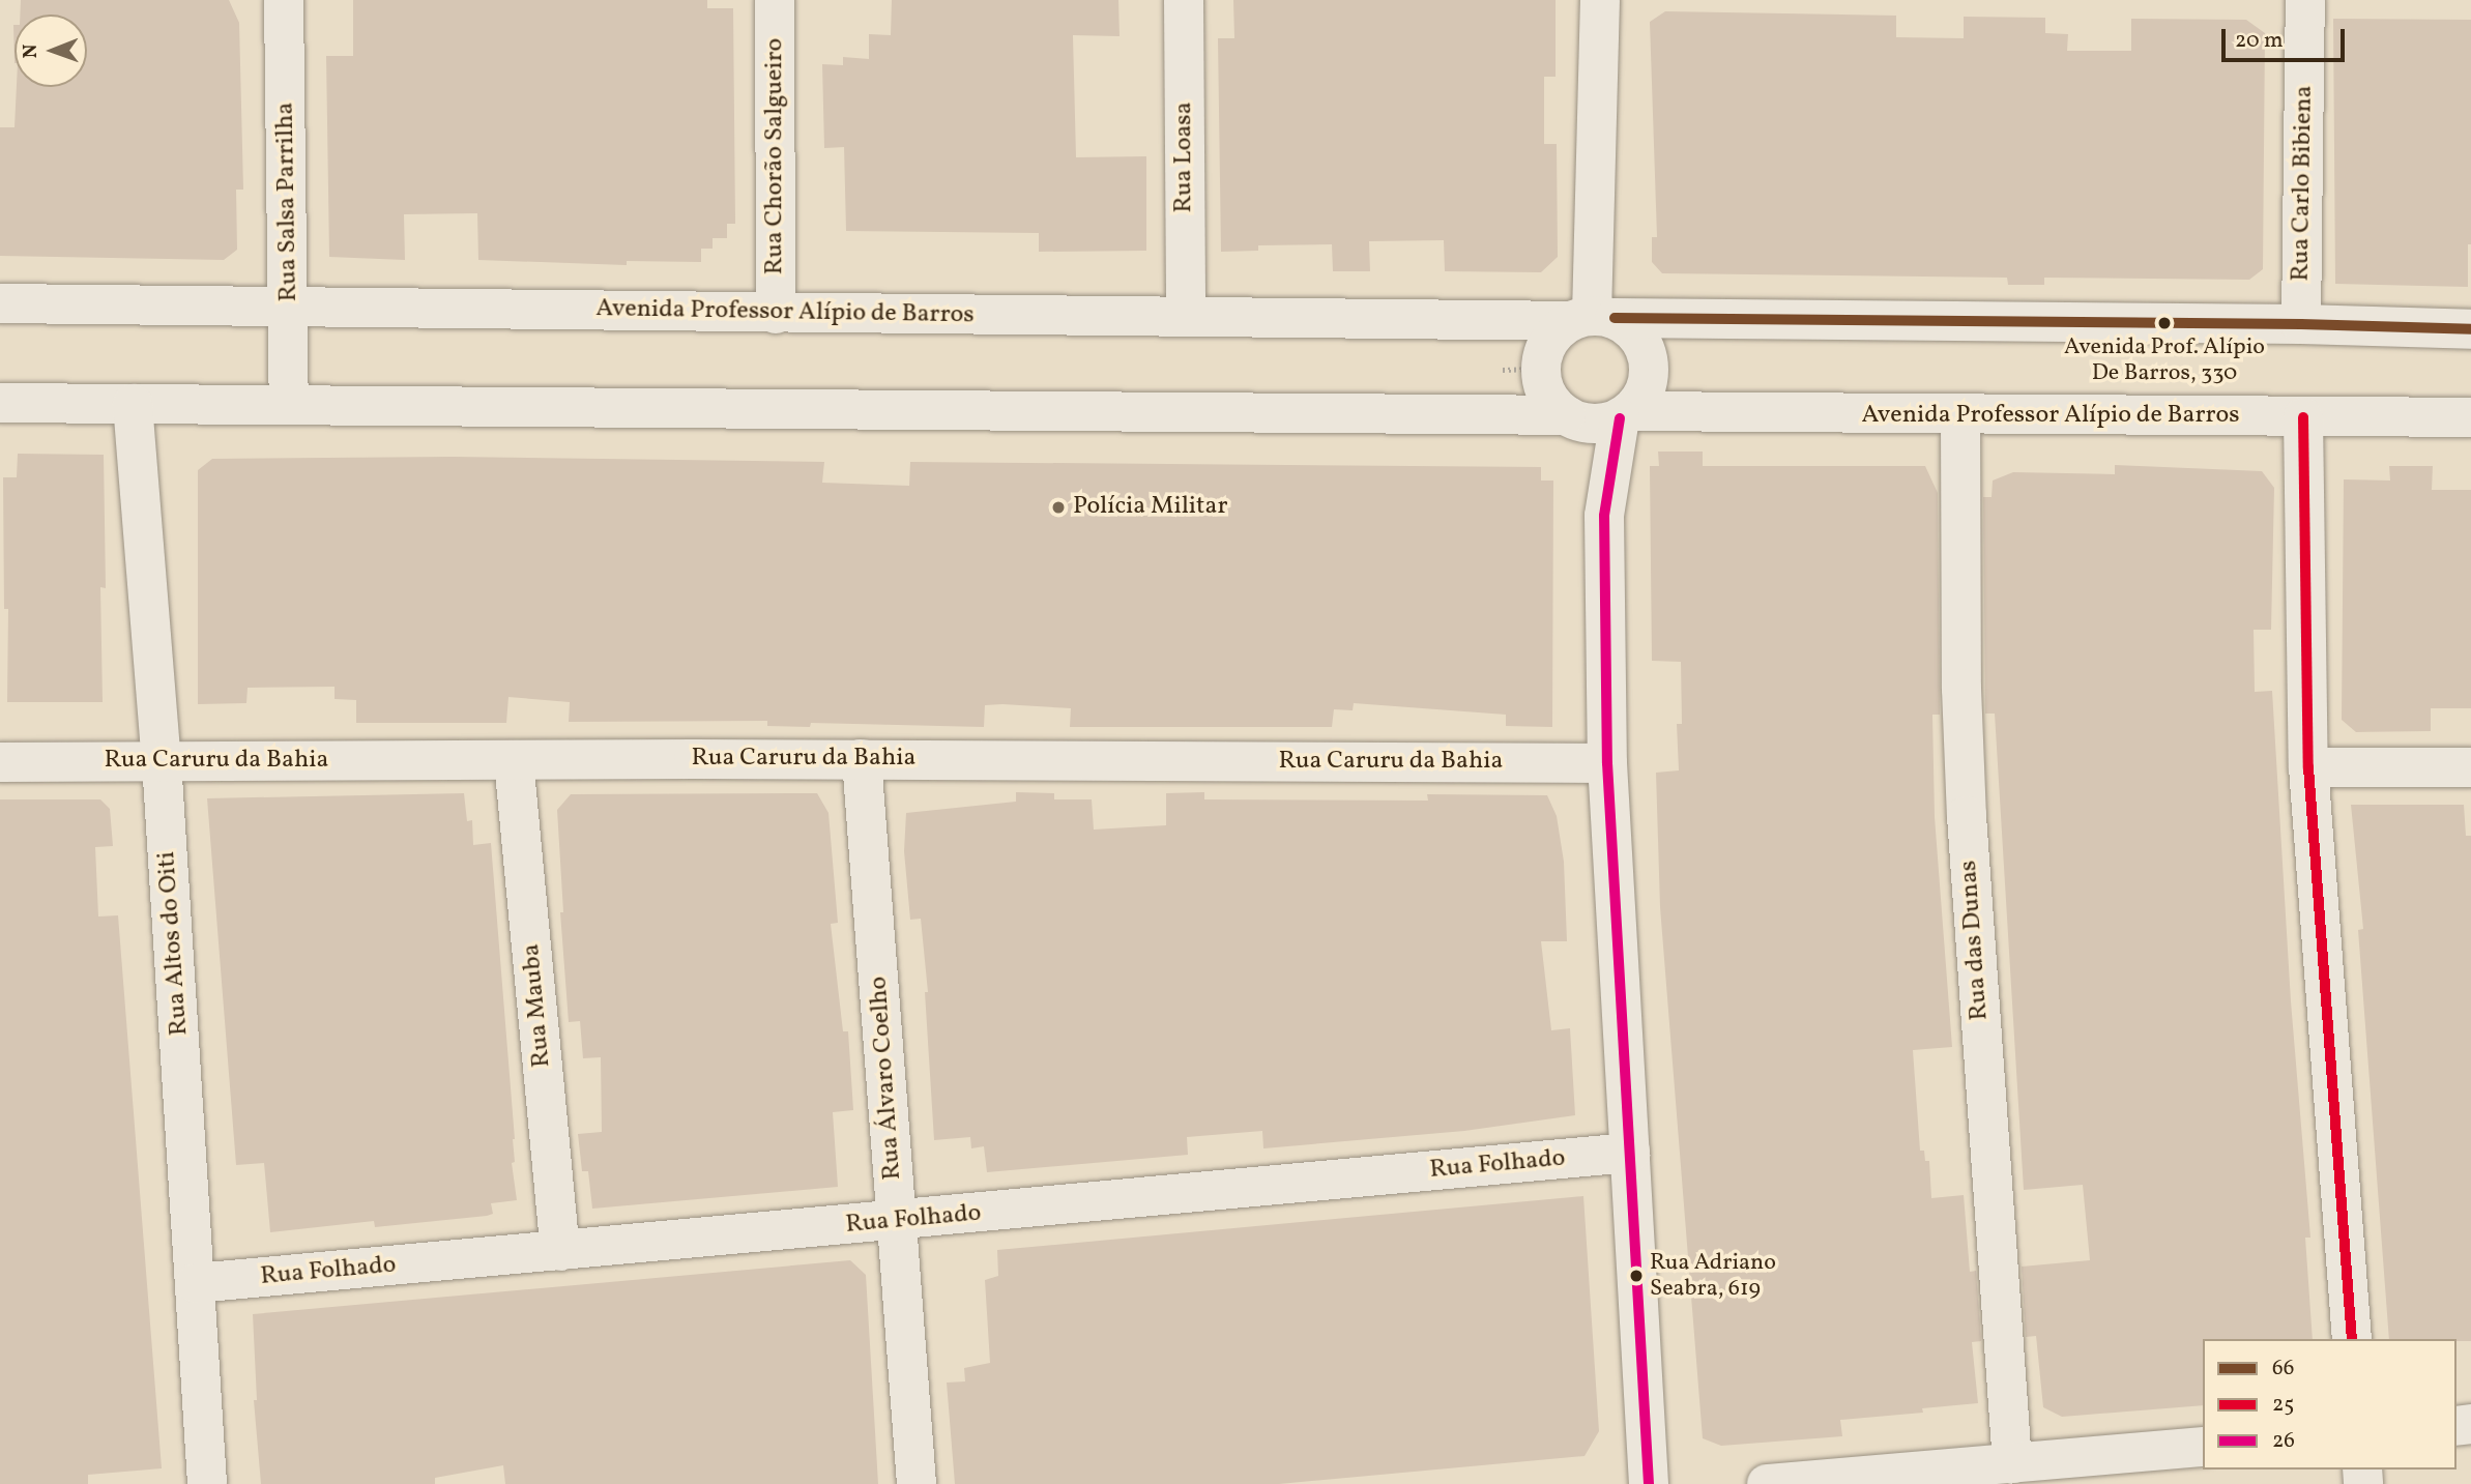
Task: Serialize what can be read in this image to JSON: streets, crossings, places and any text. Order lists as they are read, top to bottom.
{
  "streets": {
    "street": [
      "Rua Chorão Salgueiro",
      "Rua Loasa",
      "Rua Carlo Bibiena",
      "Rua Salsa Parrilha",
      "Avenida Professor Alípio de Barros",
      "Rua Caruru da Bahia",
      "Rua das Dunas",
      "Rua Altos do Oiti",
      "Rua Mauba",
      "Rua Álvaro Coelho",
      "Rua Folhado"
    ]
  },
  "crossings": [
    ["Rua Chorão Salgueiro", "Avenida Professor Alípio de Barros"],
    ["Rua Loasa", "Avenida Professor Alípio de Barros"],
    ["Rua Carlo Bibiena", "Avenida Professor Alípio de Barros"],
    ["Rua Salsa Parrilha", "Avenida Professor Alípio de Barros"],
    ["Avenida Professor Alípio de Barros", "Rua das Dunas"],
    ["Rua Caruru da Bahia", "Rua Altos do Oiti"],
    ["Rua Caruru da Bahia", "Rua Mauba"],
    ["Rua Caruru da Bahia", "Rua Álvaro Coelho"],
    ["Rua Altos do Oiti", "Rua Folhado"],
    ["Rua Mauba", "Rua Folhado"],
    ["Rua Álvaro Coelho", "Rua Folhado"]
  ],
  "places": ["Avenida Prof. Alípio De Barros, 330", "Polícia Militar", "Rua Adriano Seabra, 619"],
  "lines": ["transit line 66", "transit line 25", "transit line 26"],
  "legend": ["66", "25", "26"],
  "scale_bar": "20 m",
  "north": "left"
}
